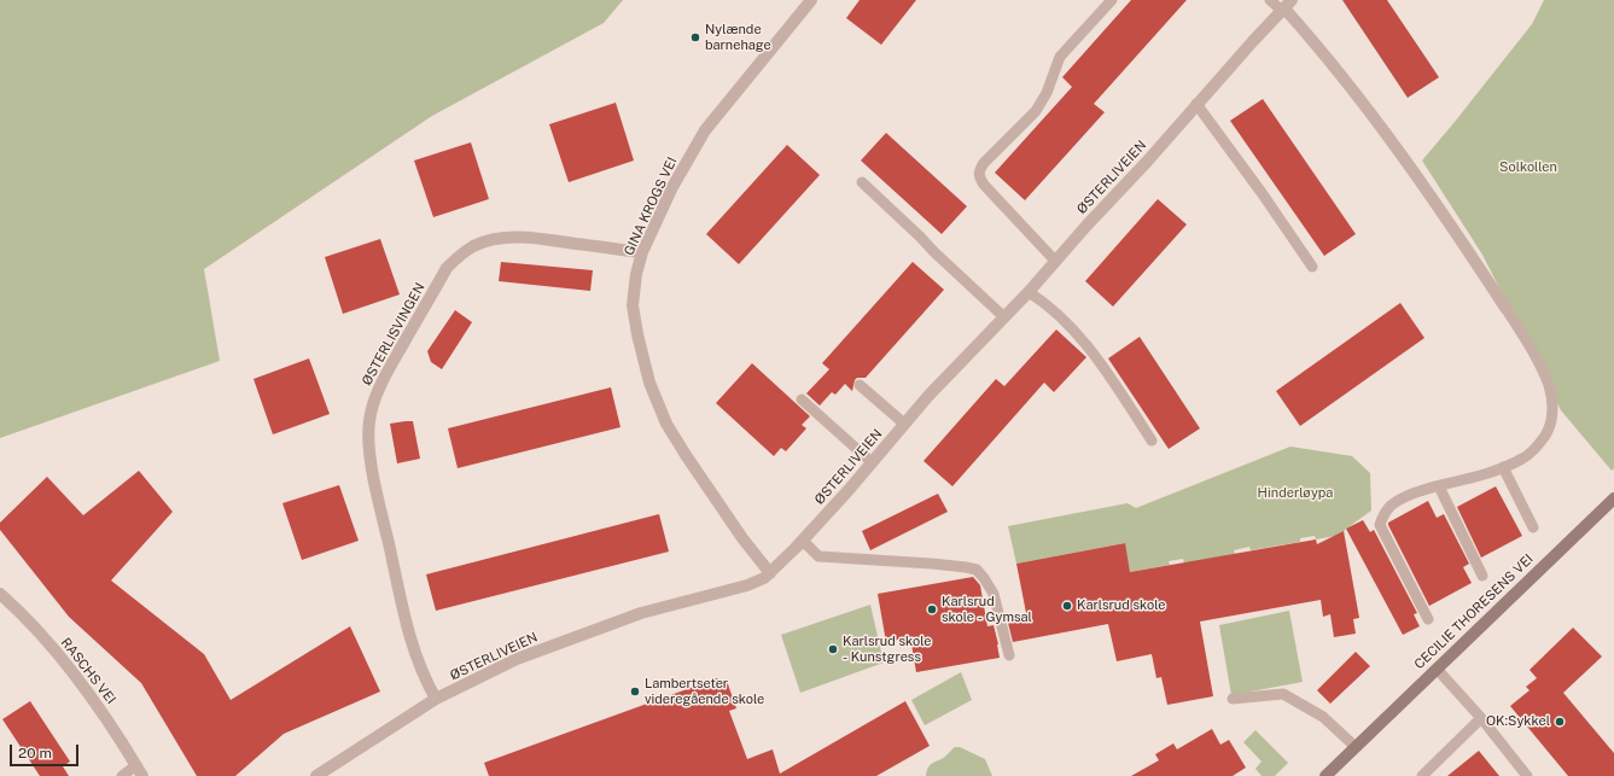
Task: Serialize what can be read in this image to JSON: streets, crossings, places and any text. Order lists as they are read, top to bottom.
{
  "streets": {
    "street": [
      "ØSTERLIVEIEN",
      "GINA KROGS VEI",
      "ØSTERLISVINGEN",
      "CECILIE THORESENS VEI",
      "RASCHS VEI"
    ]
  },
  "crossings": [
    ["ØSTERLIVEIEN", "GINA KROGS VEI"],
    ["ØSTERLIVEIEN", "ØSTERLISVINGEN"],
    ["GINA KROGS VEI", "ØSTERLISVINGEN"]
  ],
  "parks": ["Solkollen", "Hinderløypa"],
  "places": [
    "Nylænde barnehage",
    "Karlsrud skole",
    "Karlsrud skole - Gymsal",
    "Karlsrud skole - Kunstgress",
    "Lambertseter videregående skole",
    "OK:Sykkel"
  ],
  "scale_bar": "20 m"
}
